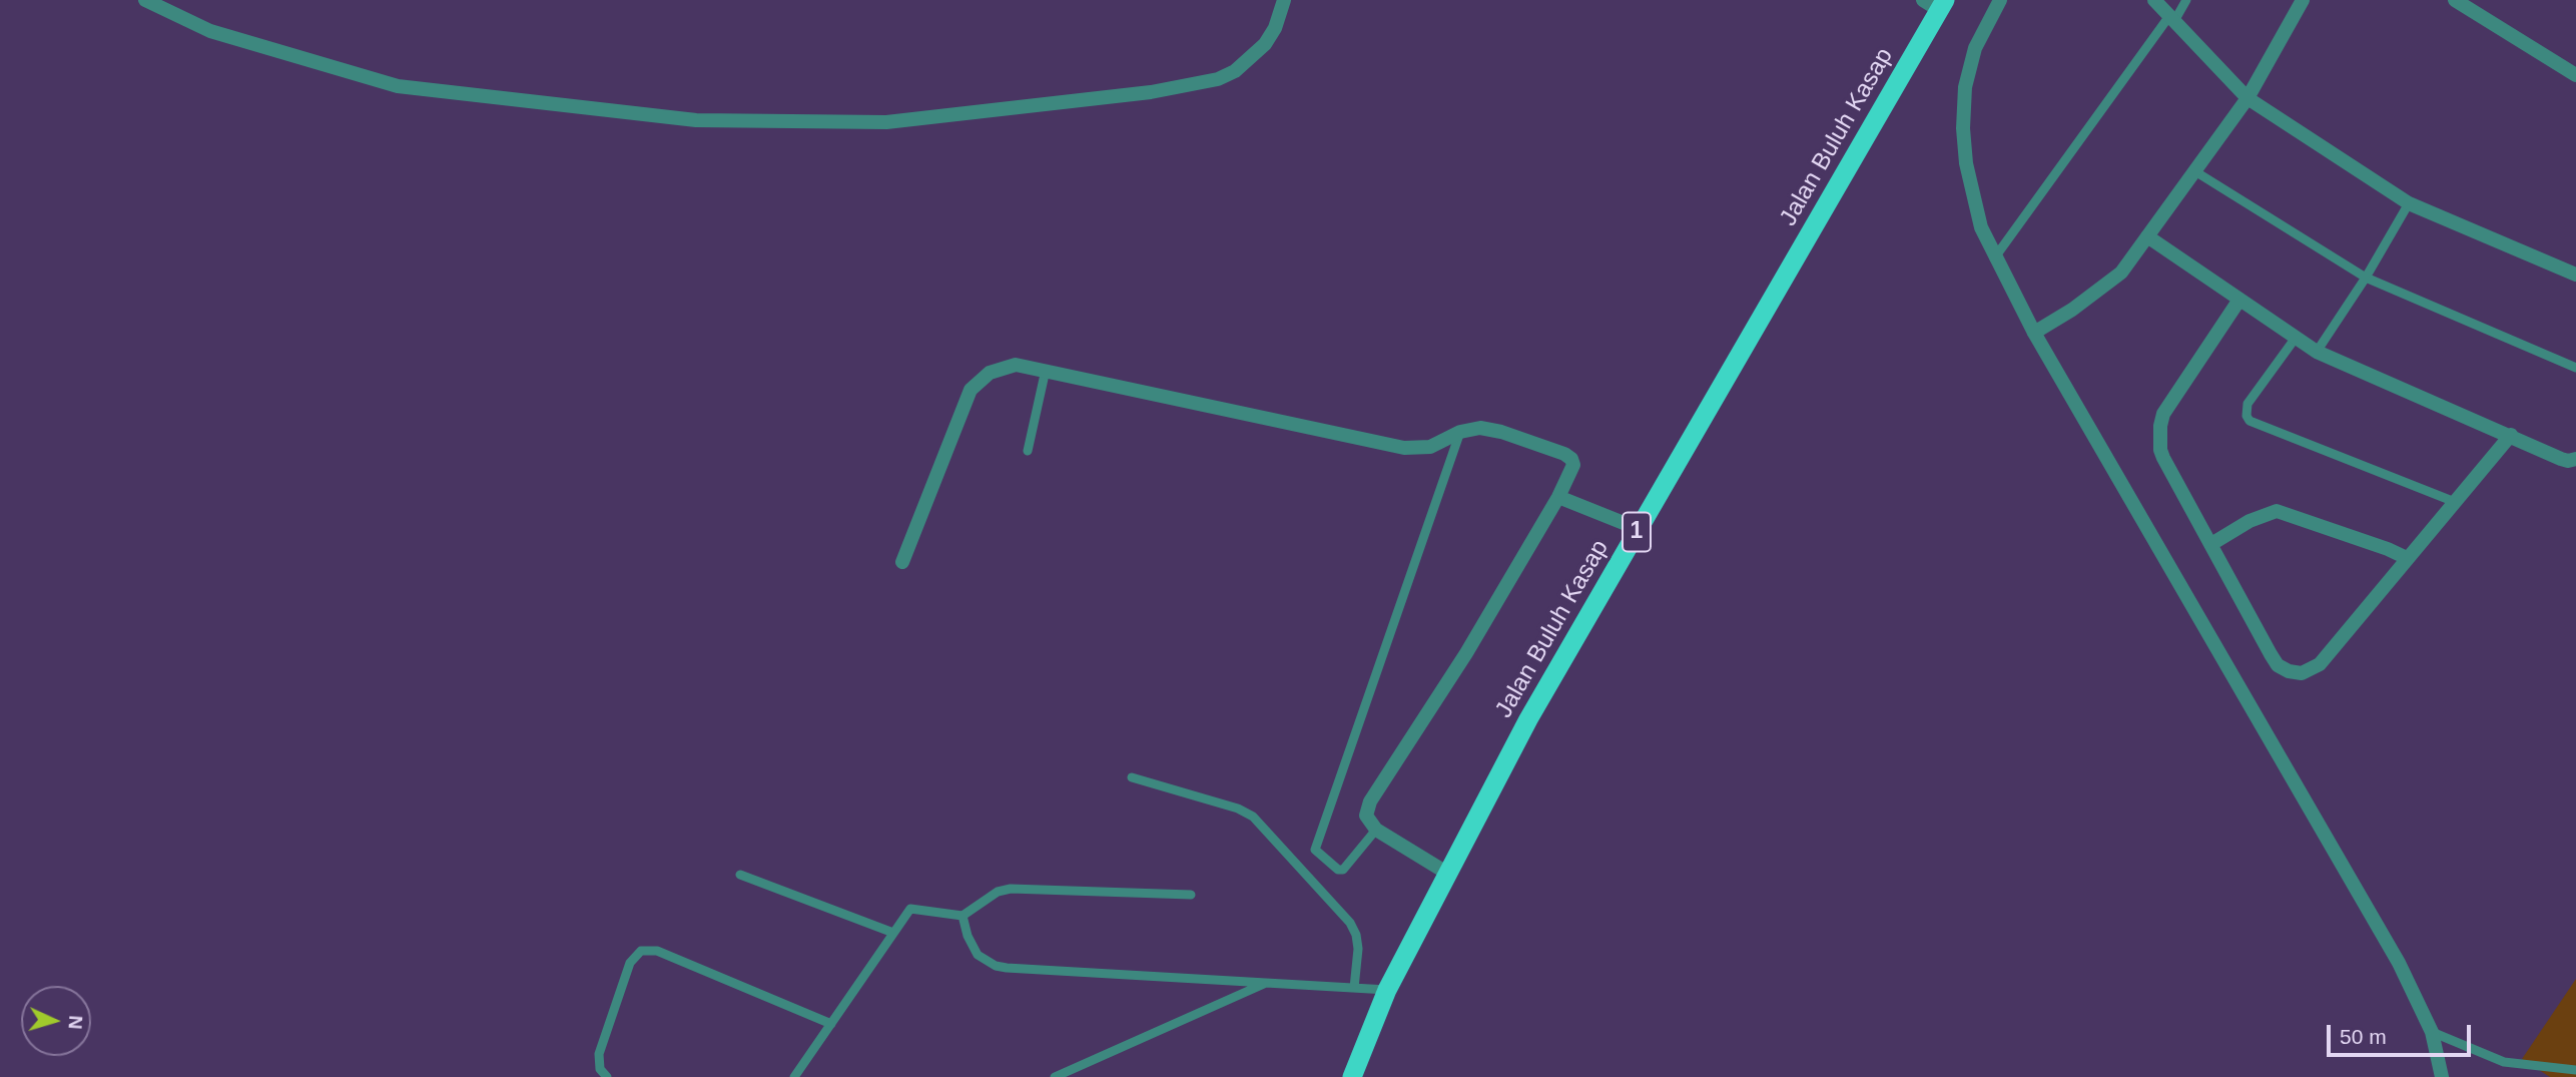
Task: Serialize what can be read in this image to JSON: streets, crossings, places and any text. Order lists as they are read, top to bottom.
{
  "streets": {
    "highway": ["Jalan Buluh Kasap", "1"]
  },
  "scale_bar": "50 m",
  "north": "right"
}
